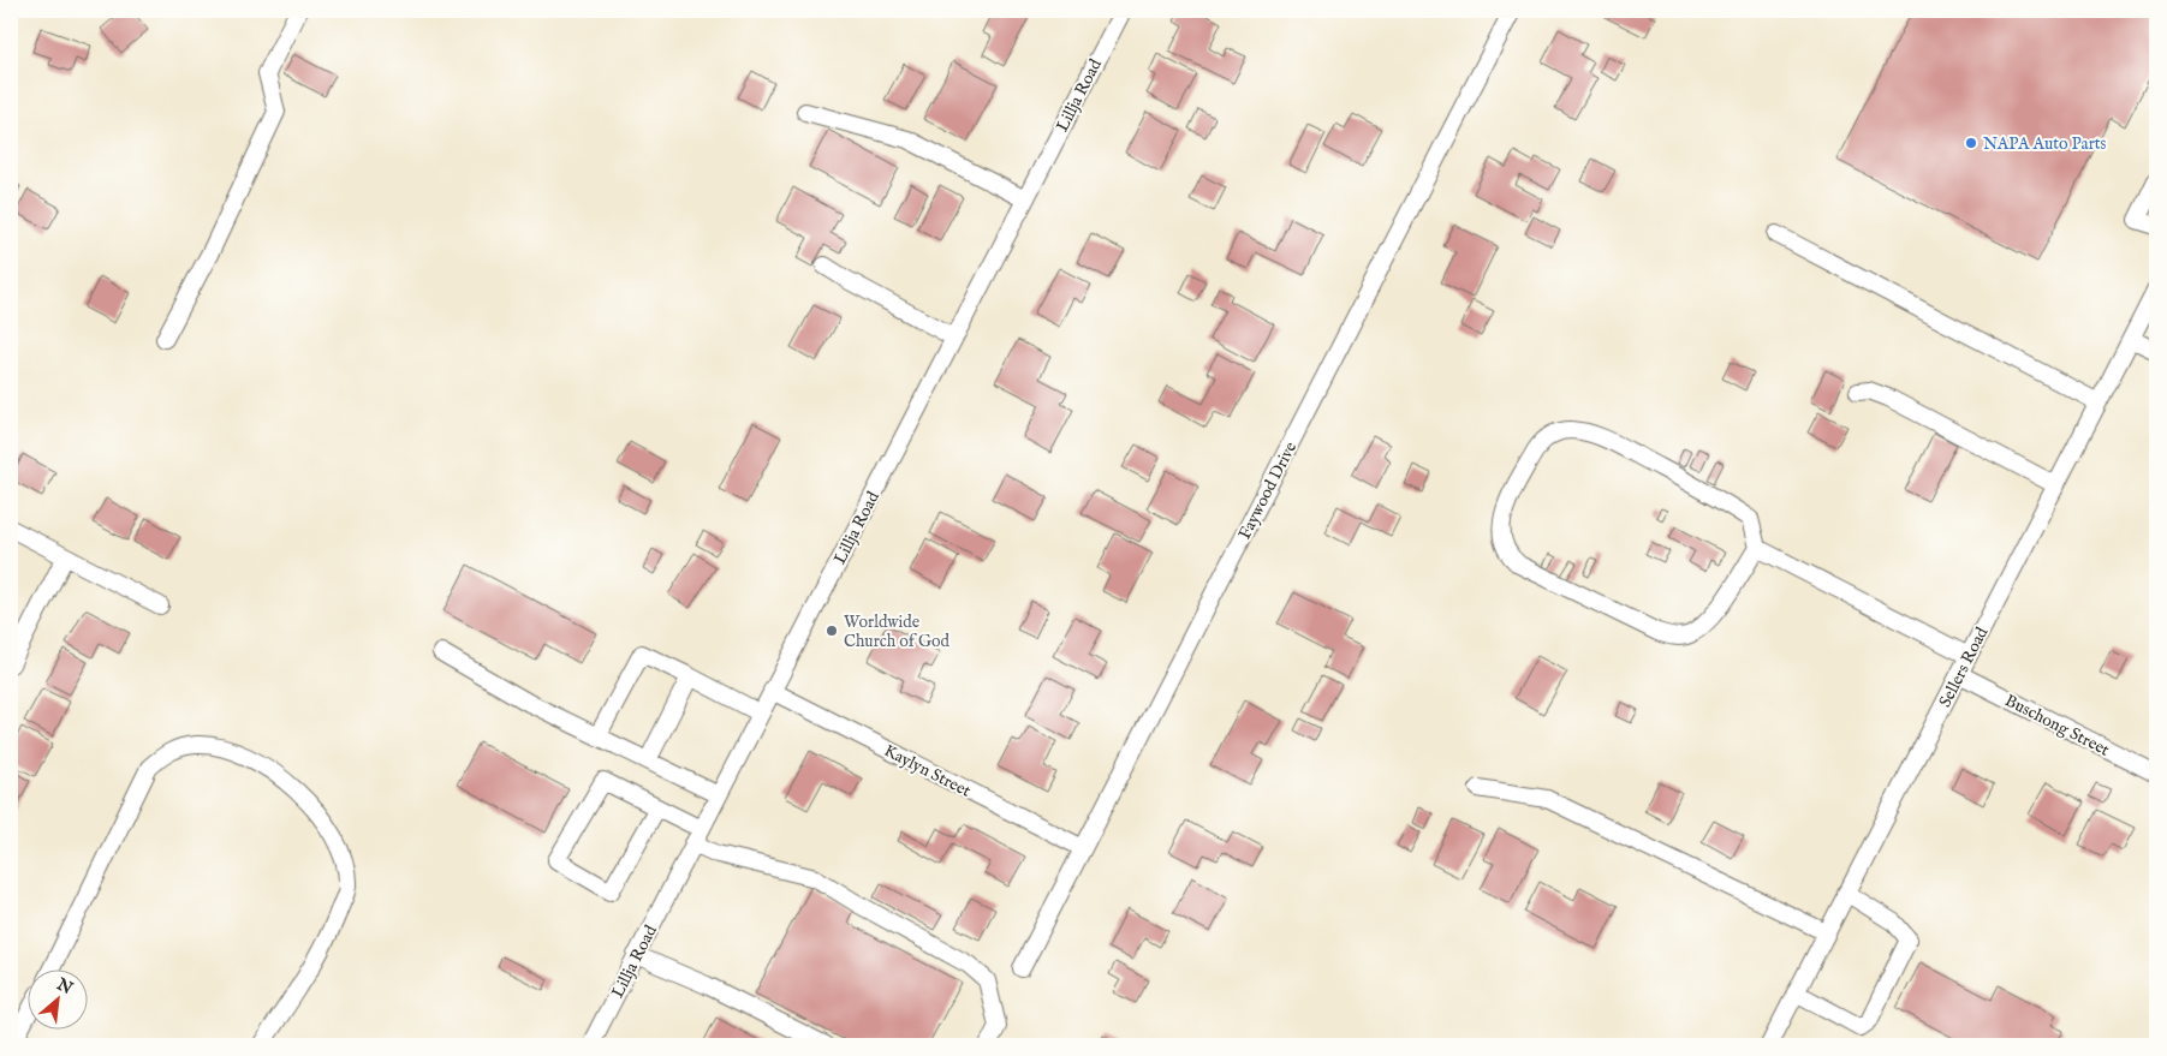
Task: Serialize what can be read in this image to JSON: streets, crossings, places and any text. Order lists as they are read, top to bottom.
{
  "streets": {
    "street": [
      "Lillja Road",
      "Faywood Drive",
      "Sellers Road",
      "Buschong Street",
      "Kaylyn Street"
    ]
  },
  "crossings": [
    ["Lillja Road", "Kaylyn Street"],
    ["Faywood Drive", "Kaylyn Street"],
    ["Sellers Road", "Buschong Street"]
  ],
  "places": ["NAPA Auto Parts", "Worldwide Church of God"],
  "north": "top right"
}
